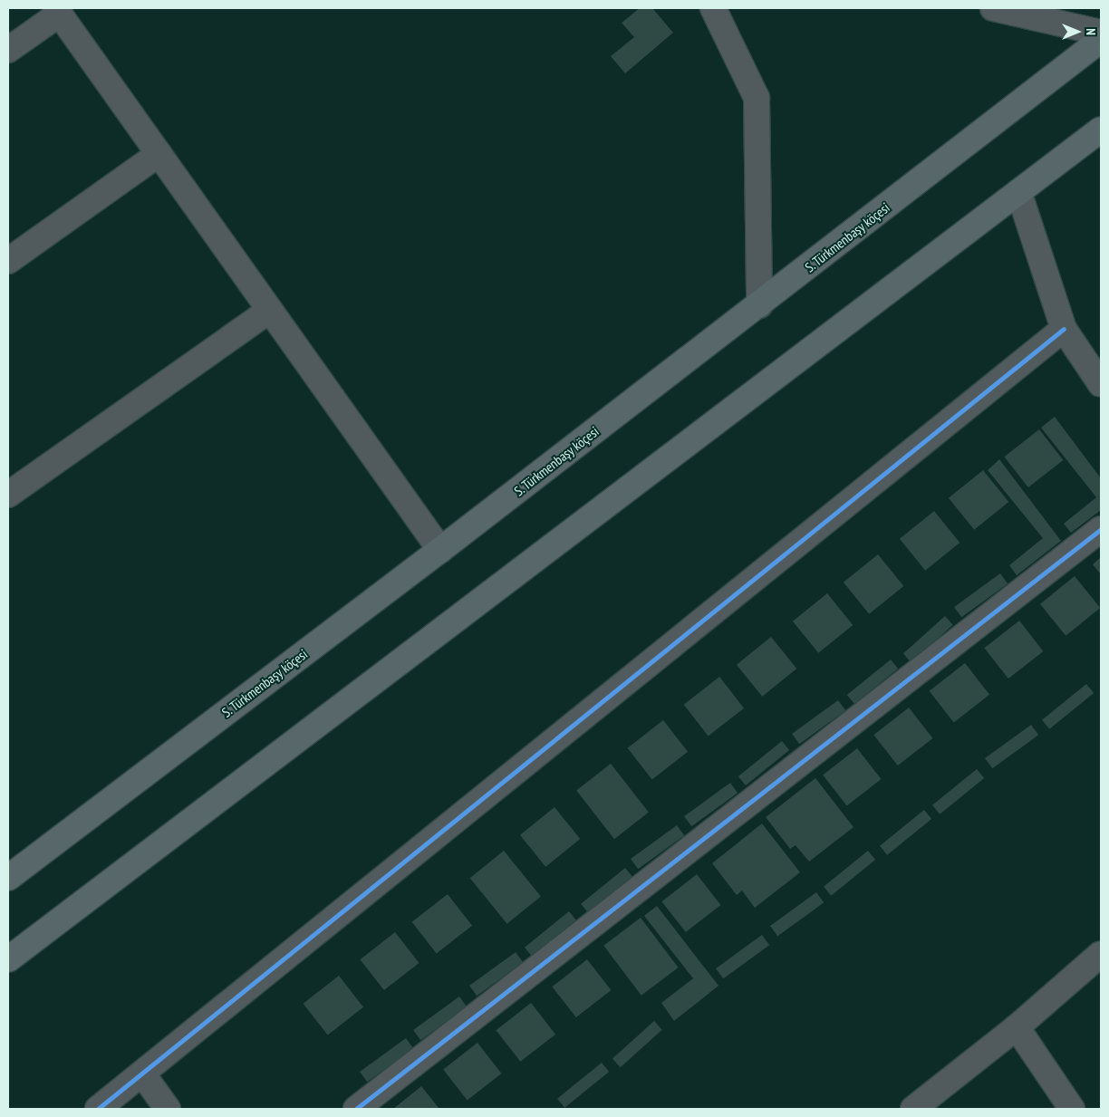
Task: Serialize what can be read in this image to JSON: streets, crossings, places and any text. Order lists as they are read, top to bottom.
{
  "streets": {
    "highway": ["S. Türkmenbaşy köçesi"]
  },
  "north": "right"
}
